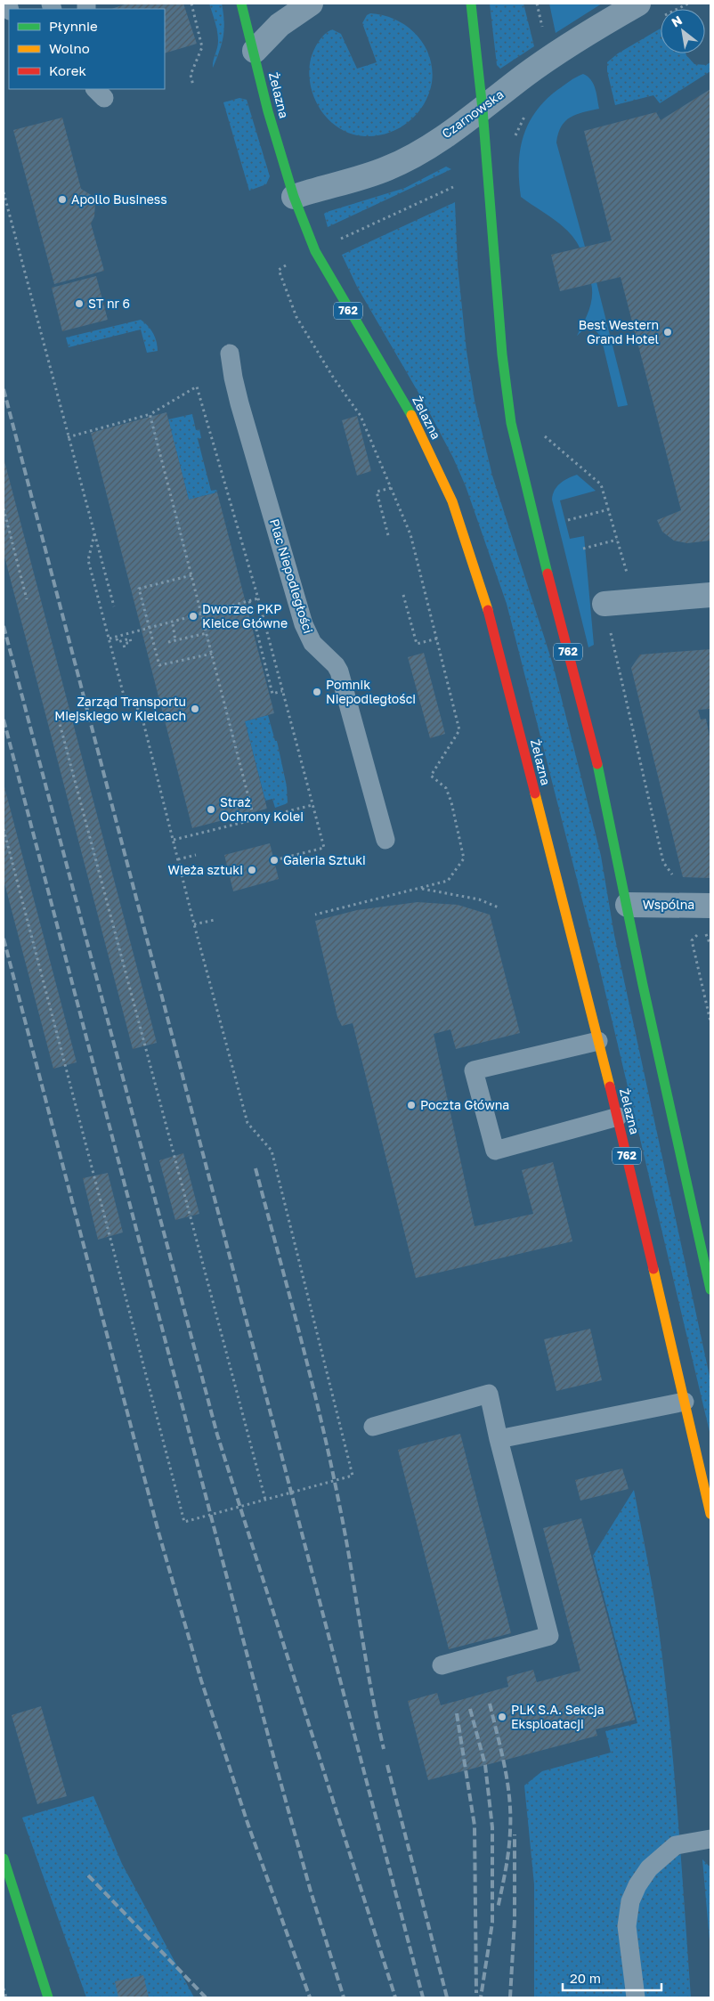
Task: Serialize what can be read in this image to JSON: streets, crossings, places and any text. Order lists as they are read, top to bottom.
{
  "streets": {
    "main road": ["Żelazna", "762"],
    "street": ["Czarnowska", "Wspólna"],
    "lane": ["Plac Niepodległości"]
  },
  "crossings": [
    ["Żelazna", "Czarnowska"],
    ["Żelazna", "762"],
    ["Czarnowska", "762"],
    ["762", "Wspólna"]
  ],
  "places": [
    "Apollo Business",
    "ST nr 6",
    "Best Western Grand Hotel",
    "Dworzec PKP Kielce Główne",
    "Pomnik Niepodległości",
    "Zarząd Transportu Miejskiego w Kielcach",
    "Straż Ochrony Kolei",
    "Galeria Sztuki",
    "Wieża sztuki",
    "Poczta Główna",
    "PLK S.A. Sekcja Eksploatacji"
  ],
  "legend": ["Płynnie", "Wolno", "Korek"],
  "scale_bar": "20 m",
  "north": "top left"
}
